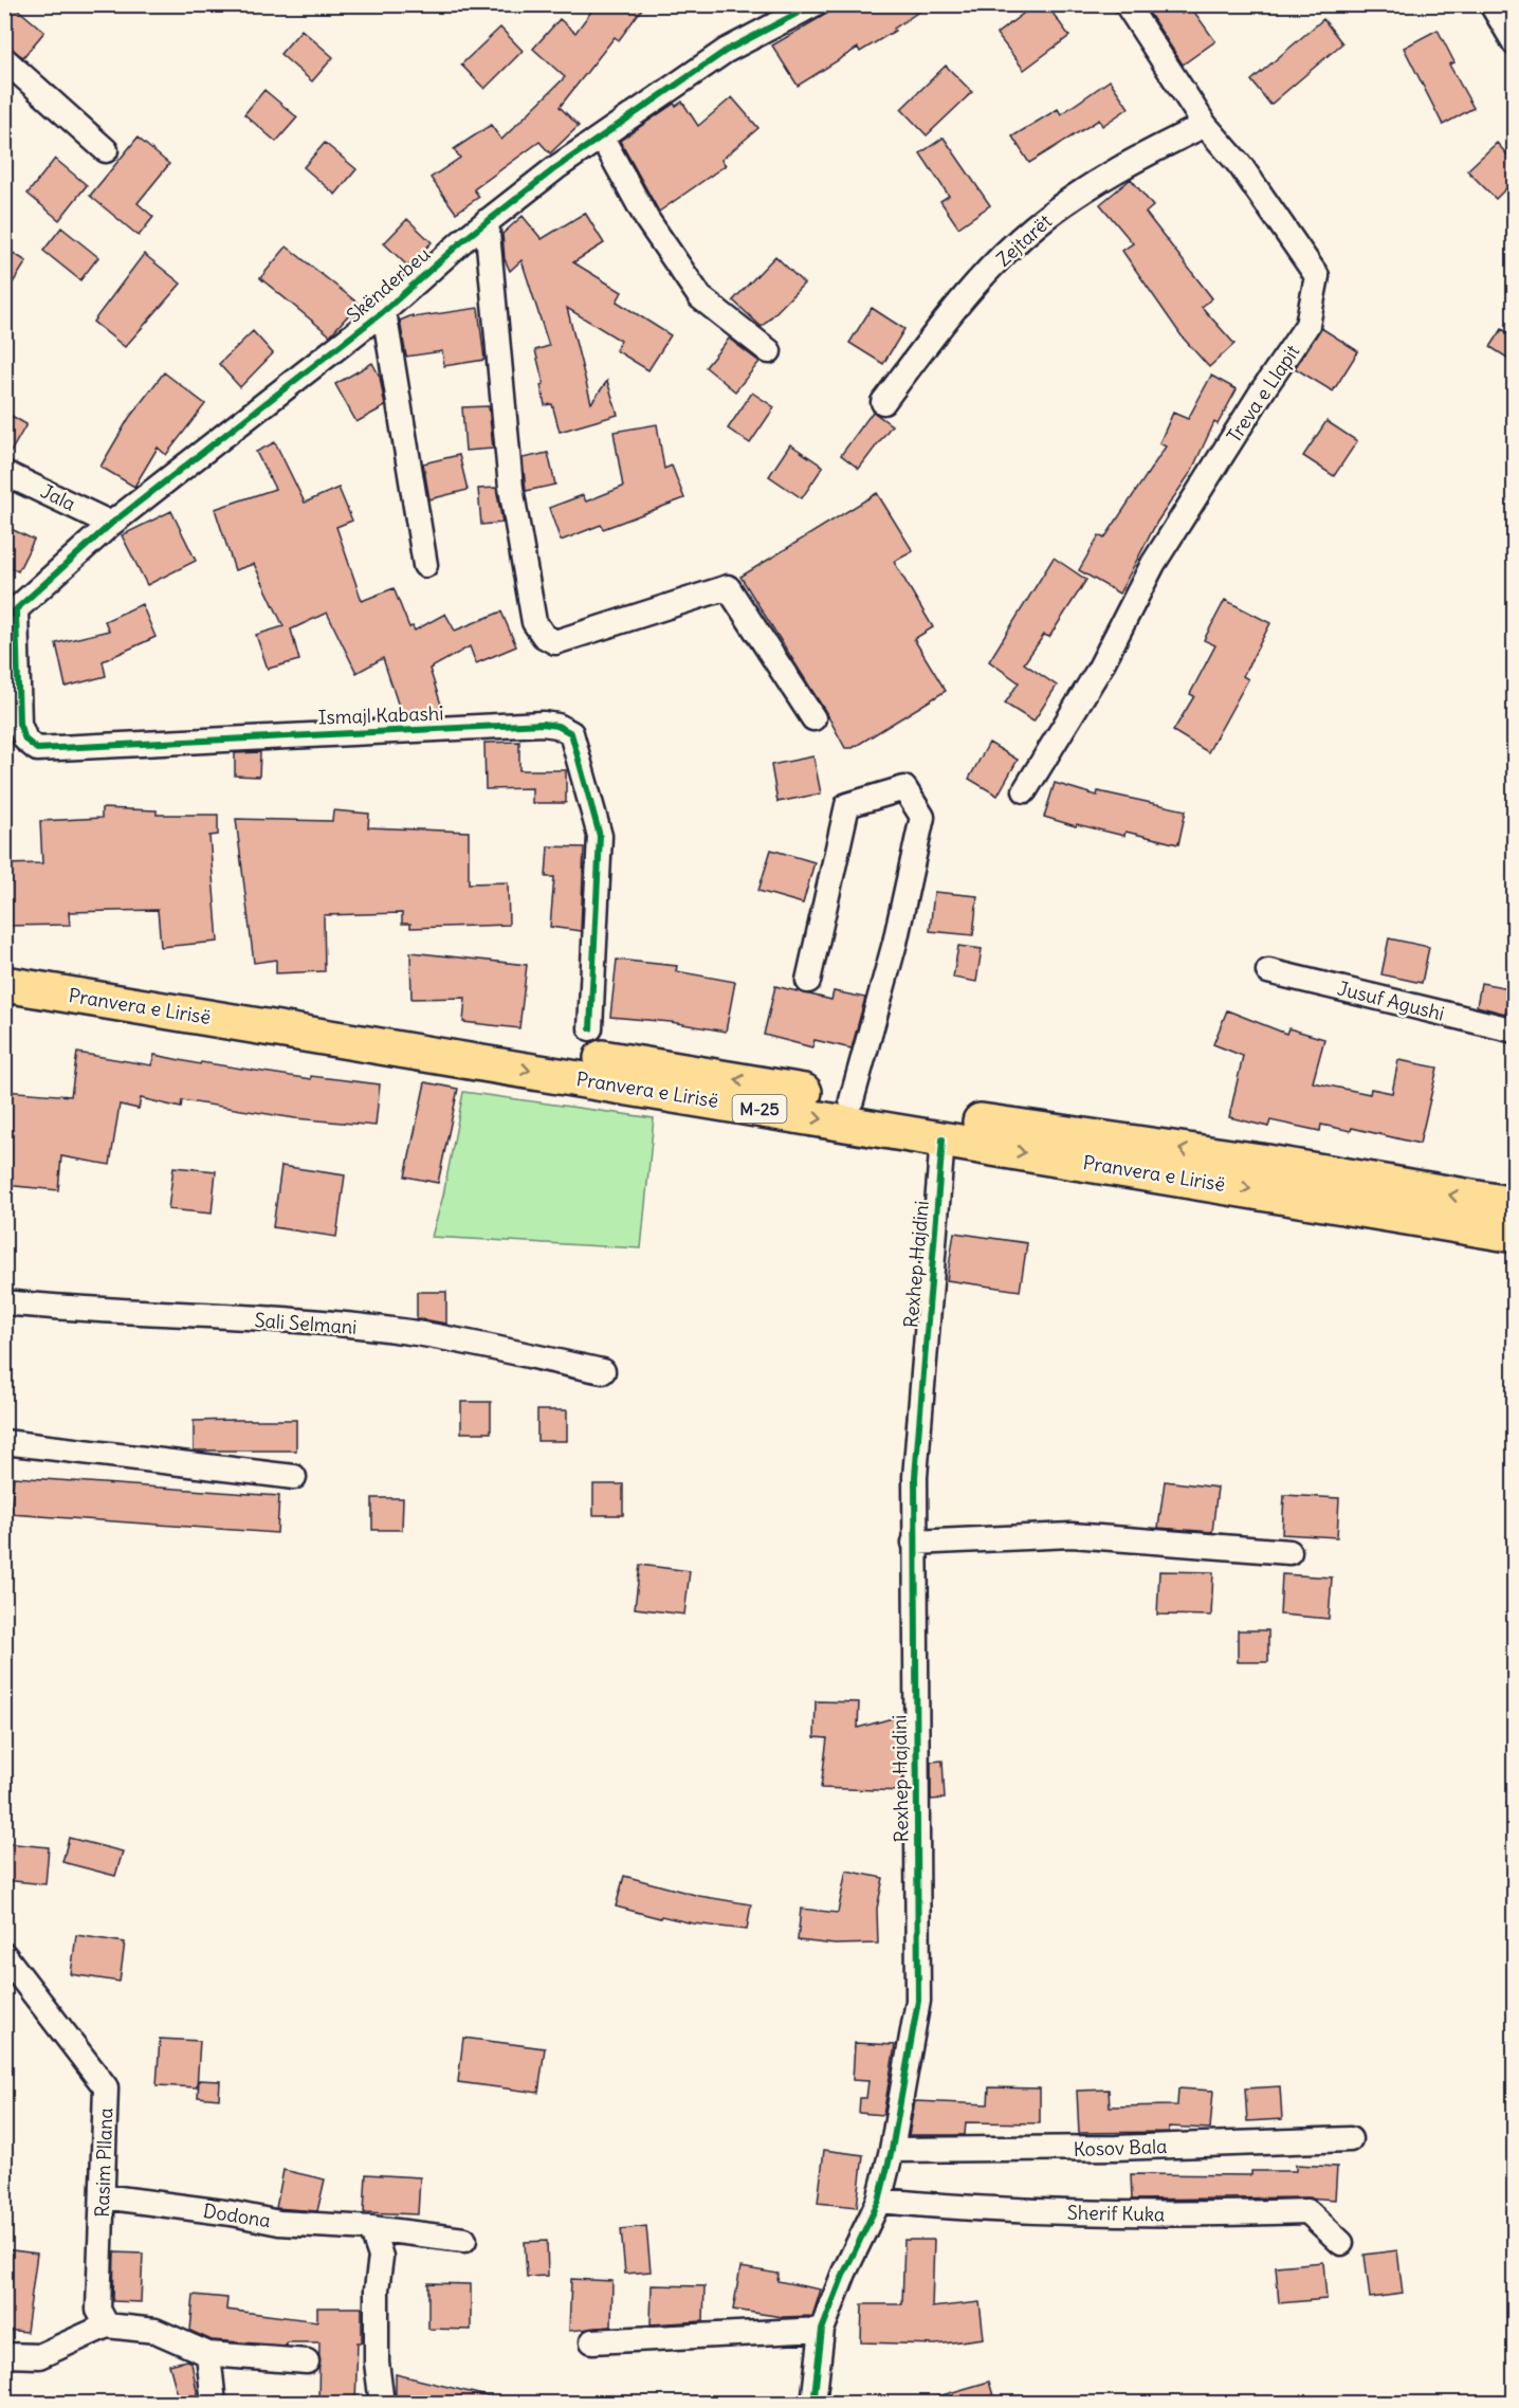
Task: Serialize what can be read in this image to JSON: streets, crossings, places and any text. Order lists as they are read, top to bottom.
{
  "streets": {
    "main road": ["Pranvera e Lirisë", "M-25"],
    "street": [
      "Zejtarët",
      "Skënderbeu",
      "Treva e Llapit",
      "Jala",
      "Ismajl Kabashi",
      "Jusuf Agushi",
      "Rexhep Hajdini",
      "Sali Selmani",
      "Kosov Bala",
      "Rasim Pllana",
      "Sherif Kuka",
      "Dodona"
    ]
  },
  "crossings": [
    ["Zejtarët", "Treva e Llapit"],
    ["Skënderbeu", "Jala"],
    ["Skënderbeu", "Ismajl Kabashi"],
    ["Pranvera e Lirisë", "Rexhep Hajdini"],
    ["Rexhep Hajdini", "Kosov Bala"],
    ["Rexhep Hajdini", "Sherif Kuka"],
    ["Rasim Pllana", "Dodona"]
  ]
}
